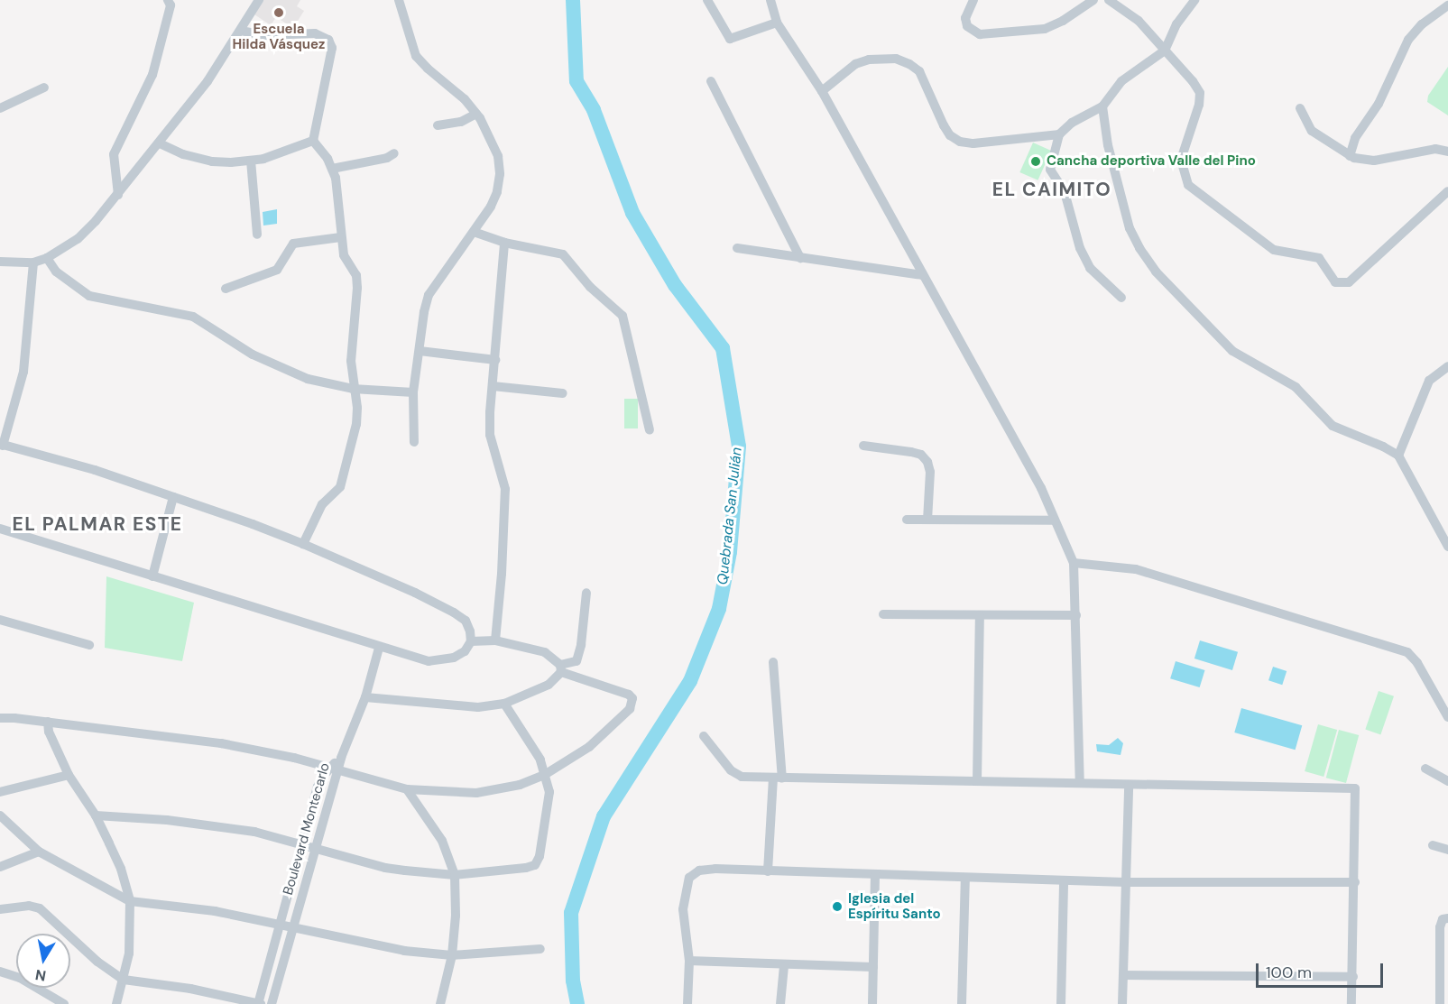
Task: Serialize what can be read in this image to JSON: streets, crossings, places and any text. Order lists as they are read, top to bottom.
{
  "streets": {
    "street": ["Boulevard Montecarlo"]
  },
  "districts": ["EL CAIMITO", "EL PALMAR ESTE"],
  "water": ["Quebrada San Julián"],
  "places": ["Escuela Hilda Vásquez", "Cancha deportiva Valle del Pino", "Iglesia del Espíritu Santo"],
  "scale_bar": "100 m",
  "north": "bottom"
}
